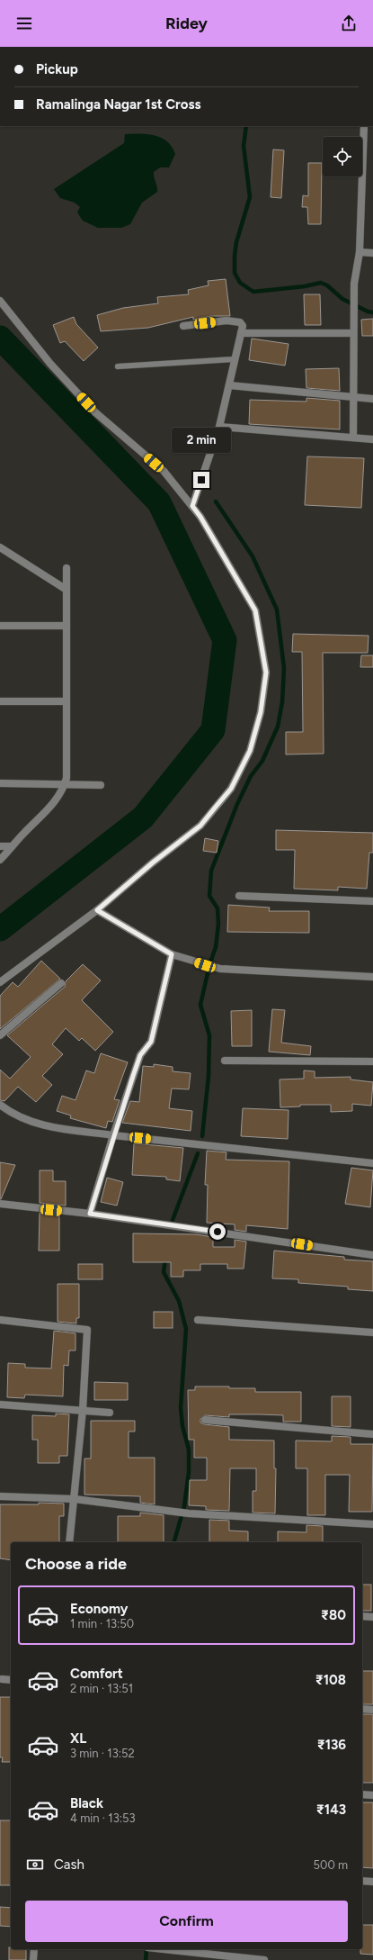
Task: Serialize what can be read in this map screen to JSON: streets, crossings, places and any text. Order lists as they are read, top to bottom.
{
  "page": {
    "header": "Ridey",
    "banner": ["Pickup", "Ramalinga Nagar 1st Cross"],
    "bubble": "2 min",
    "heading": "Choose a ride",
    "list": [
      {
        "name": "Economy",
        "note": "1 min · 13:50",
        "value": "₹80"
      },
      {
        "name": "Comfort",
        "note": "2 min · 13:51",
        "value": "₹108"
      },
      {
        "name": "XL",
        "note": "3 min · 13:52",
        "value": "₹136"
      },
      {
        "name": "Black",
        "note": "4 min · 13:53",
        "value": "₹143"
      }
    ],
    "pay": ["Cash", "500 m"],
    "buttons": "Confirm"
  }
}
